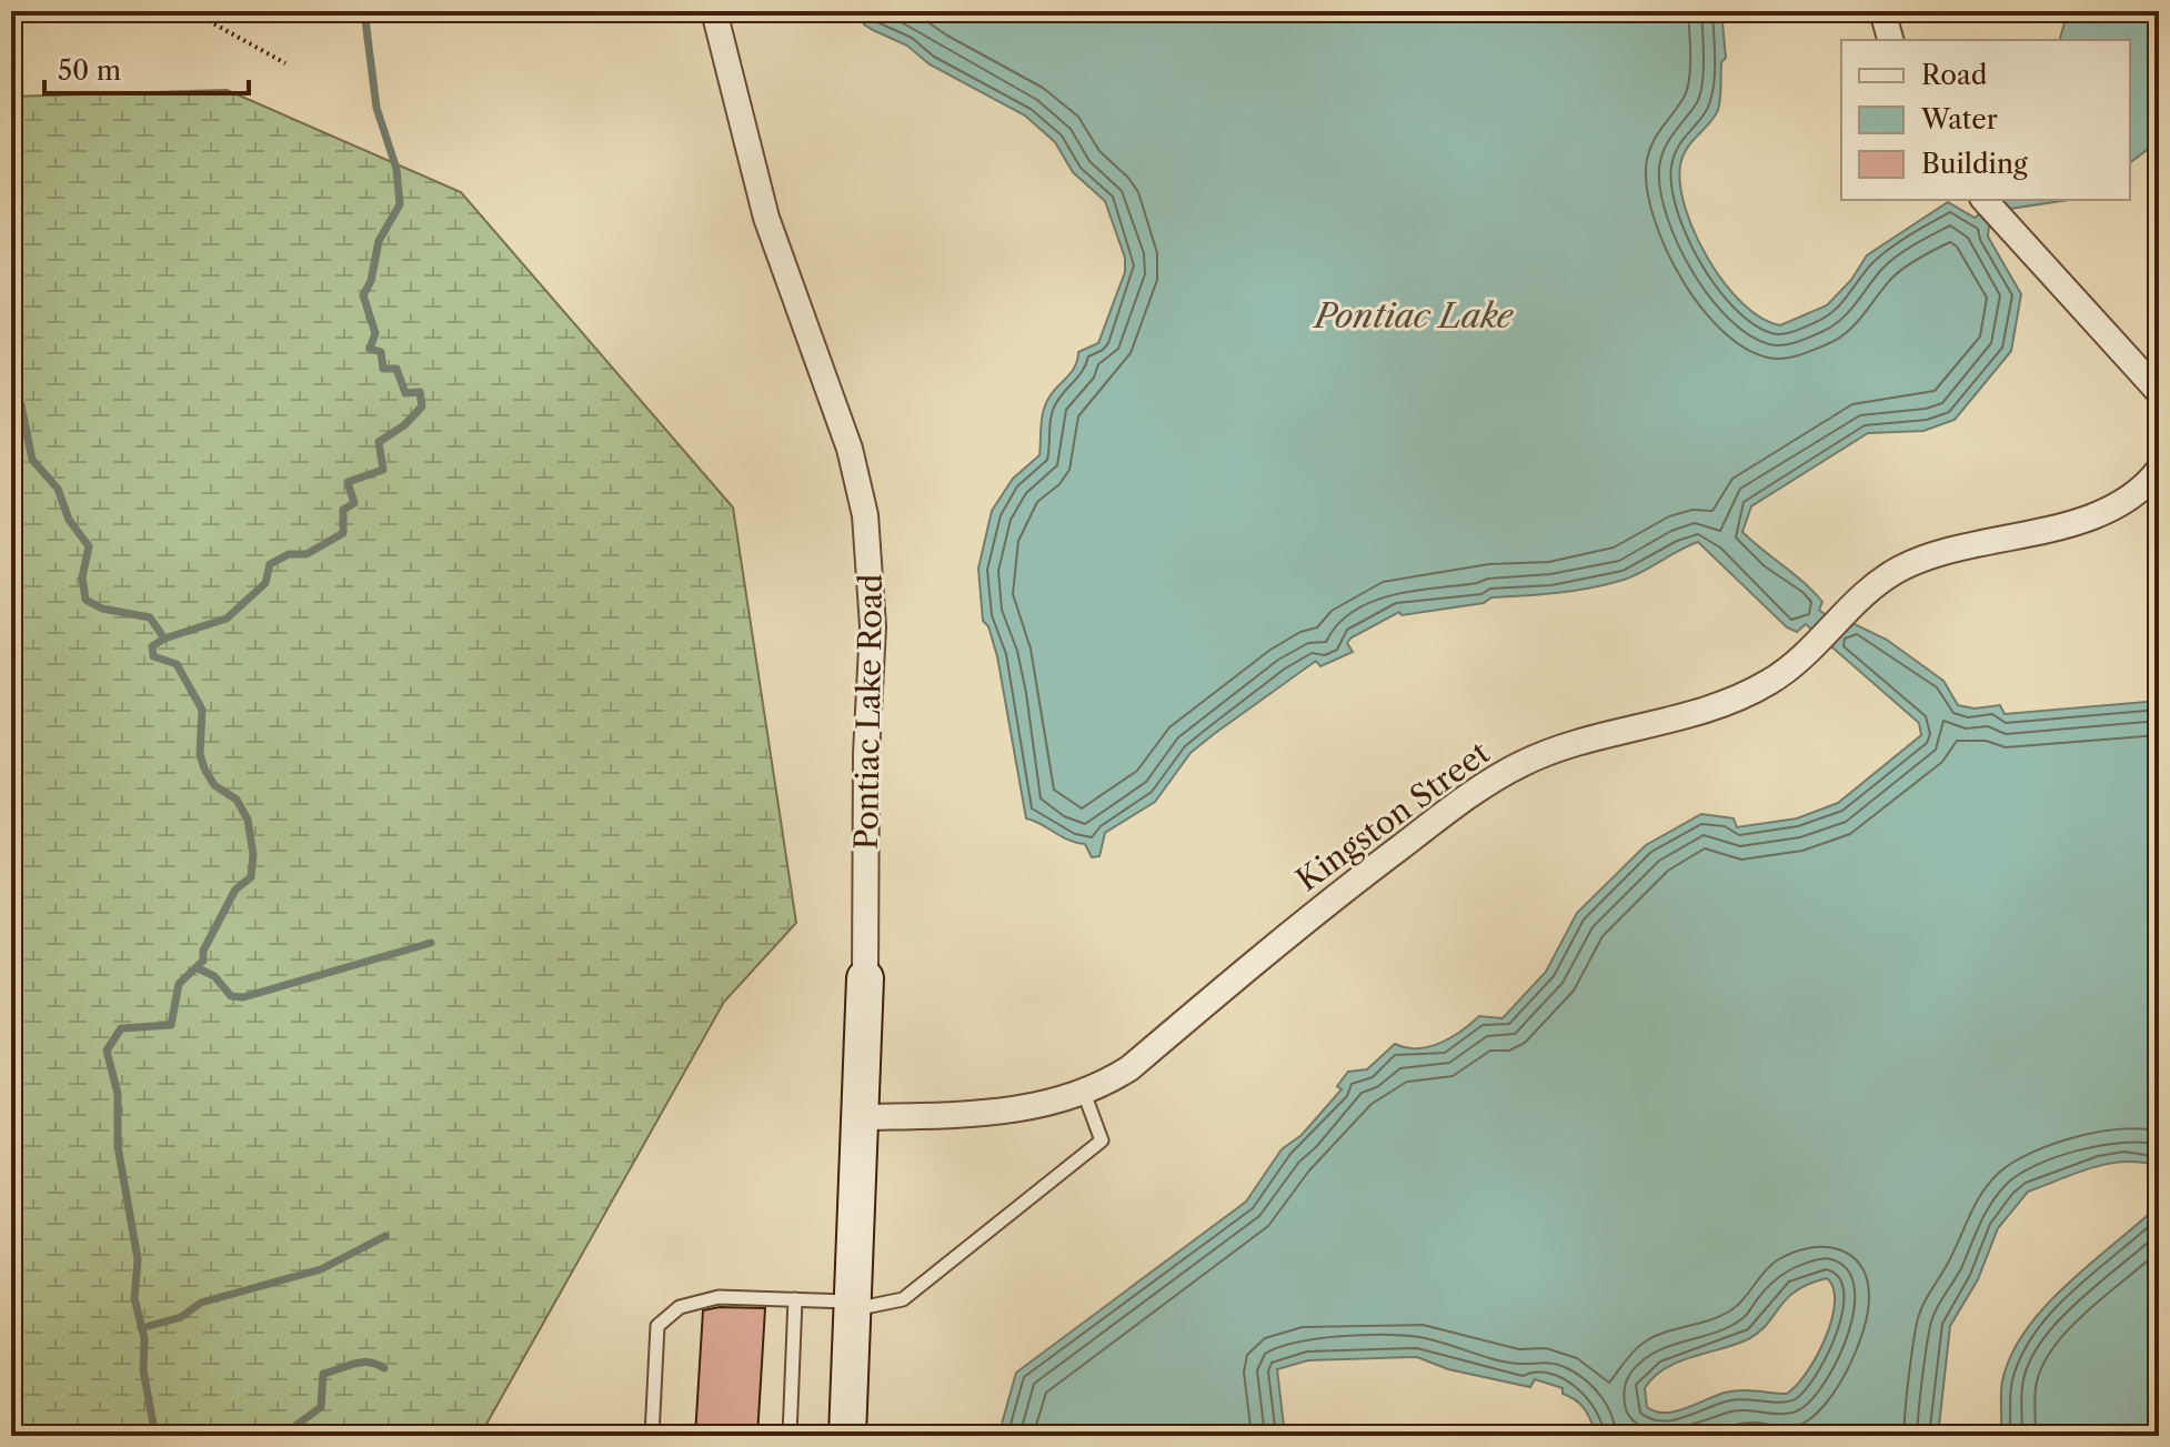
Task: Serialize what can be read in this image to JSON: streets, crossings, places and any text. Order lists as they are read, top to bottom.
{
  "streets": {
    "street": ["Pontiac Lake Road", "Kingston Street"]
  },
  "crossings": [
    ["Pontiac Lake Road", "Kingston Street"]
  ],
  "water": ["Pontiac Lake"],
  "legend": ["Road", "Water", "Building"],
  "scale_bar": "50 m"
}
